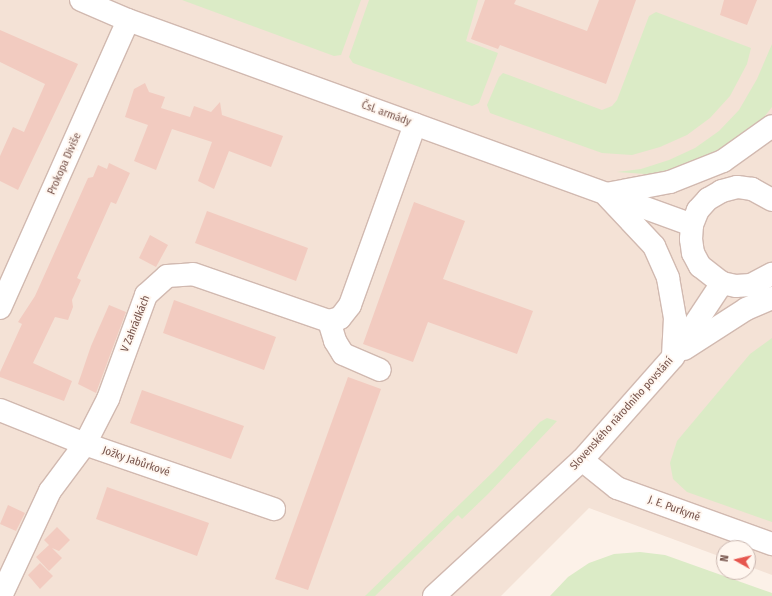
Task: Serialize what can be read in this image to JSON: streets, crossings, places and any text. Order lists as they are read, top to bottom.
{
  "streets": {
    "street": [
      "Čsl. armády",
      "Prokopa Diviše",
      "V Zahrádkách",
      "Slovenského národního povstání",
      "Jožky Jabůrkové",
      "J. E. Purkyně"
    ]
  },
  "crossings": [
    ["Čsl. armády", "Prokopa Diviše"],
    ["V Zahrádkách", "Jožky Jabůrkové"],
    ["Slovenského národního povstání", "J. E. Purkyně"]
  ],
  "north": "left"
}
